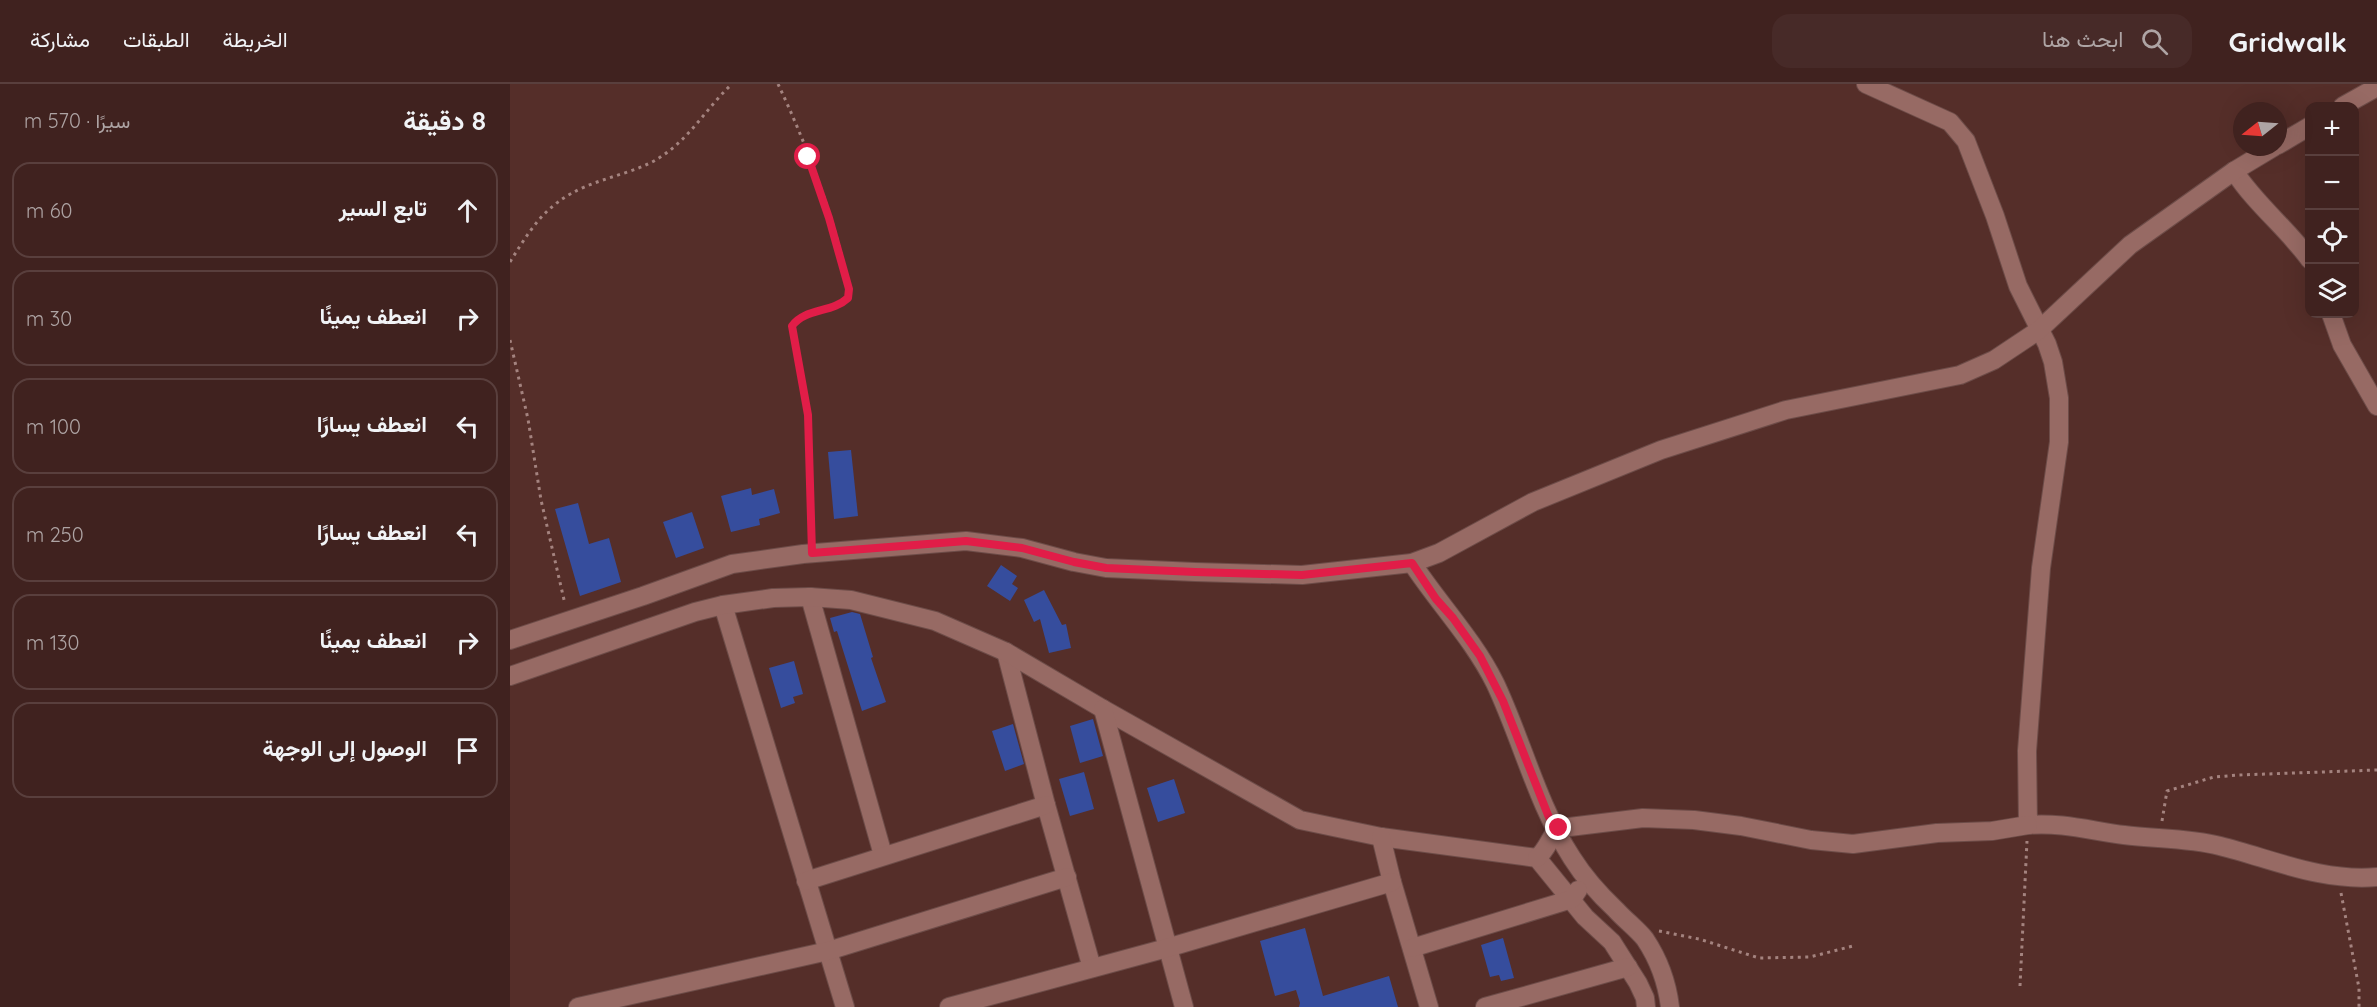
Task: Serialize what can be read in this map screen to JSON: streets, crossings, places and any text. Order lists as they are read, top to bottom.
{
  "north": "left",
  "page": {
    "header": "Gridwalk",
    "search": "ابحث هنا",
    "nav": ["الخريطة", "الطبقات", "مشاركة"],
    "heading": ["8 دقيقة", "سيرًا · 570 m"],
    "map_buttons": ["+", "−"],
    "list": [
      ["تابع السير", "60 m"],
      ["انعطف يمينًا", "30 m"],
      ["انعطف يسارًا", "100 m"],
      ["انعطف يسارًا", "250 m"],
      ["انعطف يمينًا", "130 m"],
      "الوصول إلى الوجهة"
    ]
  }
}
